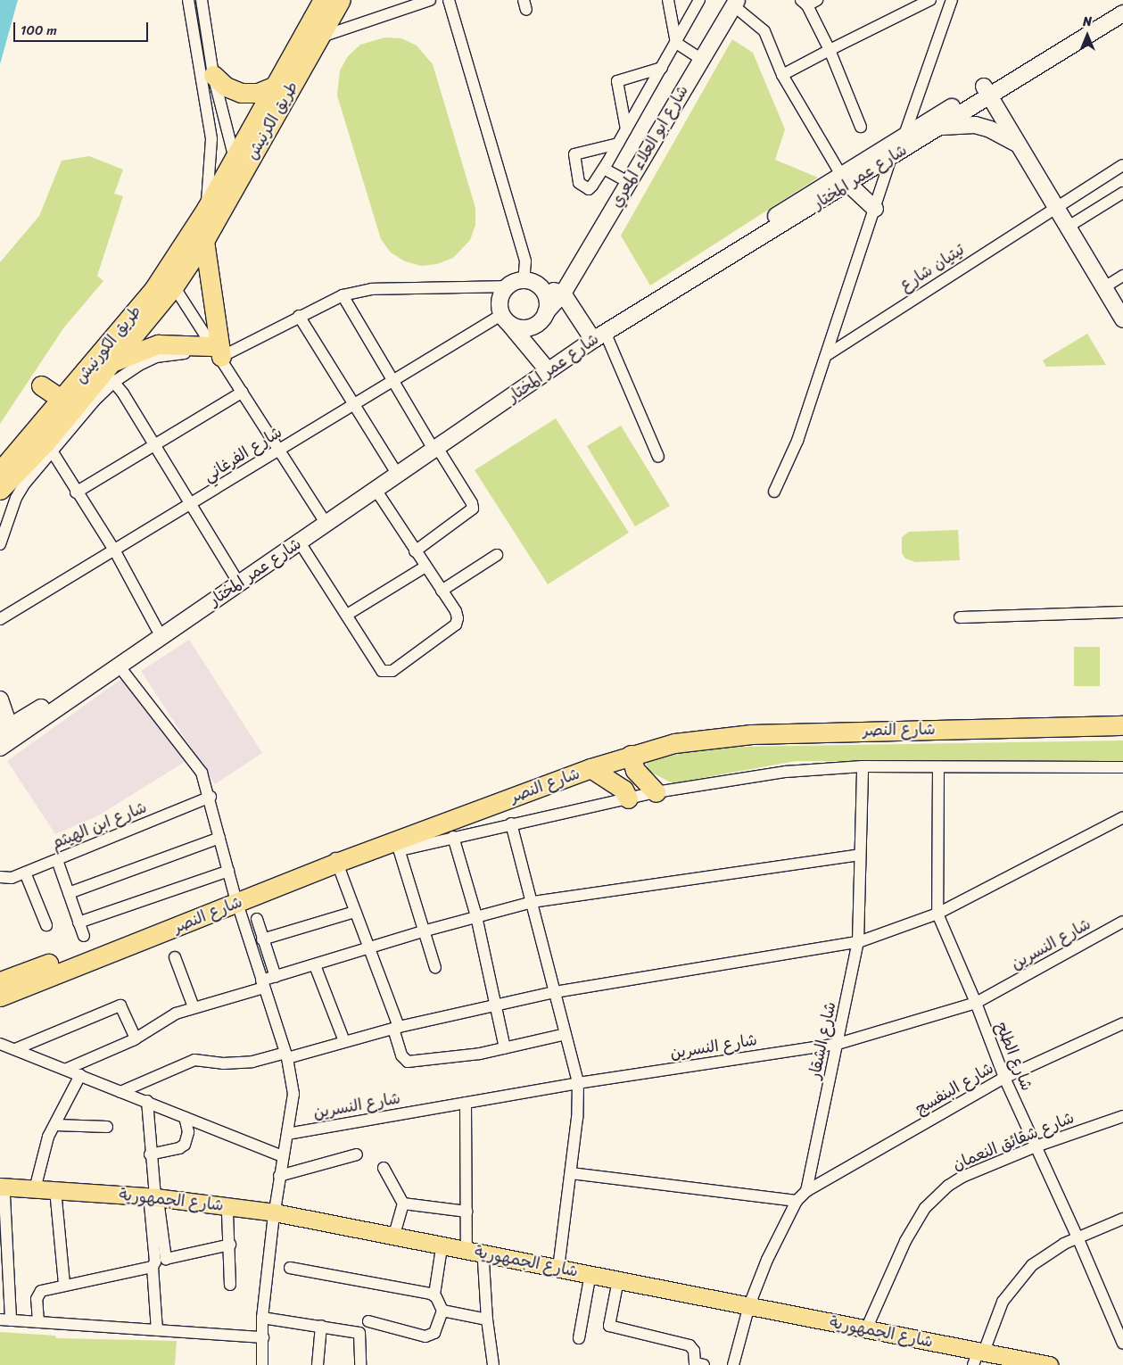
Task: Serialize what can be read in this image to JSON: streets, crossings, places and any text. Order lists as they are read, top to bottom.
{
  "streets": {
    "highway": ["طريق الكرنيش", "طريق الكورنيش", "شارع النصر"],
    "main road": ["شارع ابو العلاء المعري", "شارع عمر المختار", "شارع الجمهورية"],
    "street": [
      "تيتيان شارع",
      "شارع الفرغاني",
      "شارع ابن الهيثم",
      "شارع النسرين",
      "شارع الشقار",
      "شارع الطلح",
      "شارع البنفسج",
      "شارع شقائق النعمان"
    ]
  },
  "crossings": [
    ["طريق الكرنيش", "طريق الكورنيش"],
    ["شارع ابو العلاء المعري", "شارع الفرغاني"],
    ["شارع النسرين", "شارع الشقار"],
    ["شارع النسرين", "شارع الطلح"],
    ["شارع الشقار", "شارع البنفسج"],
    ["شارع الطلح", "شارع البنفسج"],
    ["شارع الطلح", "شارع شقائق النعمان"],
    ["شارع شقائق النعمان", "شارع الجمهورية"]
  ],
  "scale_bar": "100 m",
  "north": "top"
}
